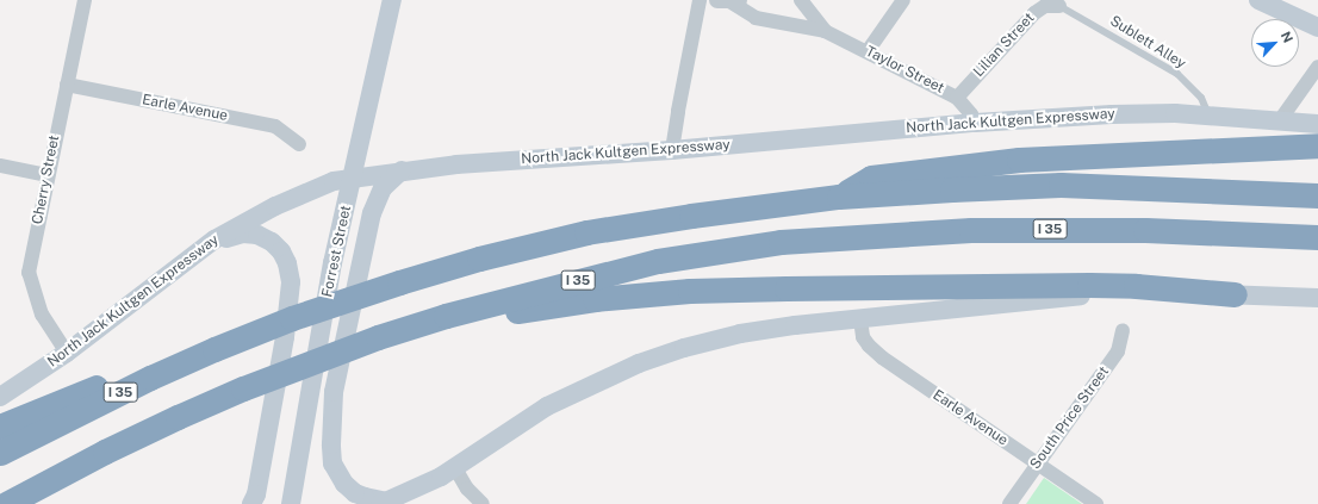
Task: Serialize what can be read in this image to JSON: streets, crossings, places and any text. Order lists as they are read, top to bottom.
{
  "streets": {
    "highway": ["I 35"],
    "main road": ["North Jack Kultgen Expressway", "Forrest Street"],
    "street": [
      "Lilian Street",
      "Taylor Street",
      "Earle Avenue",
      "Cherry Street",
      "South Price Street"
    ],
    "lane": ["Sublett Alley"]
  },
  "crossings": [
    ["Sublett Alley", "Lilian Street"],
    ["Sublett Alley", "North Jack Kultgen Expressway"],
    ["Lilian Street", "Taylor Street"],
    ["Taylor Street", "North Jack Kultgen Expressway"],
    ["Earle Avenue", "Cherry Street"],
    ["Earle Avenue", "South Price Street"],
    ["North Jack Kultgen Expressway", "Cherry Street"],
    ["North Jack Kultgen Expressway", "Forrest Street"]
  ],
  "north": "top right"
}
